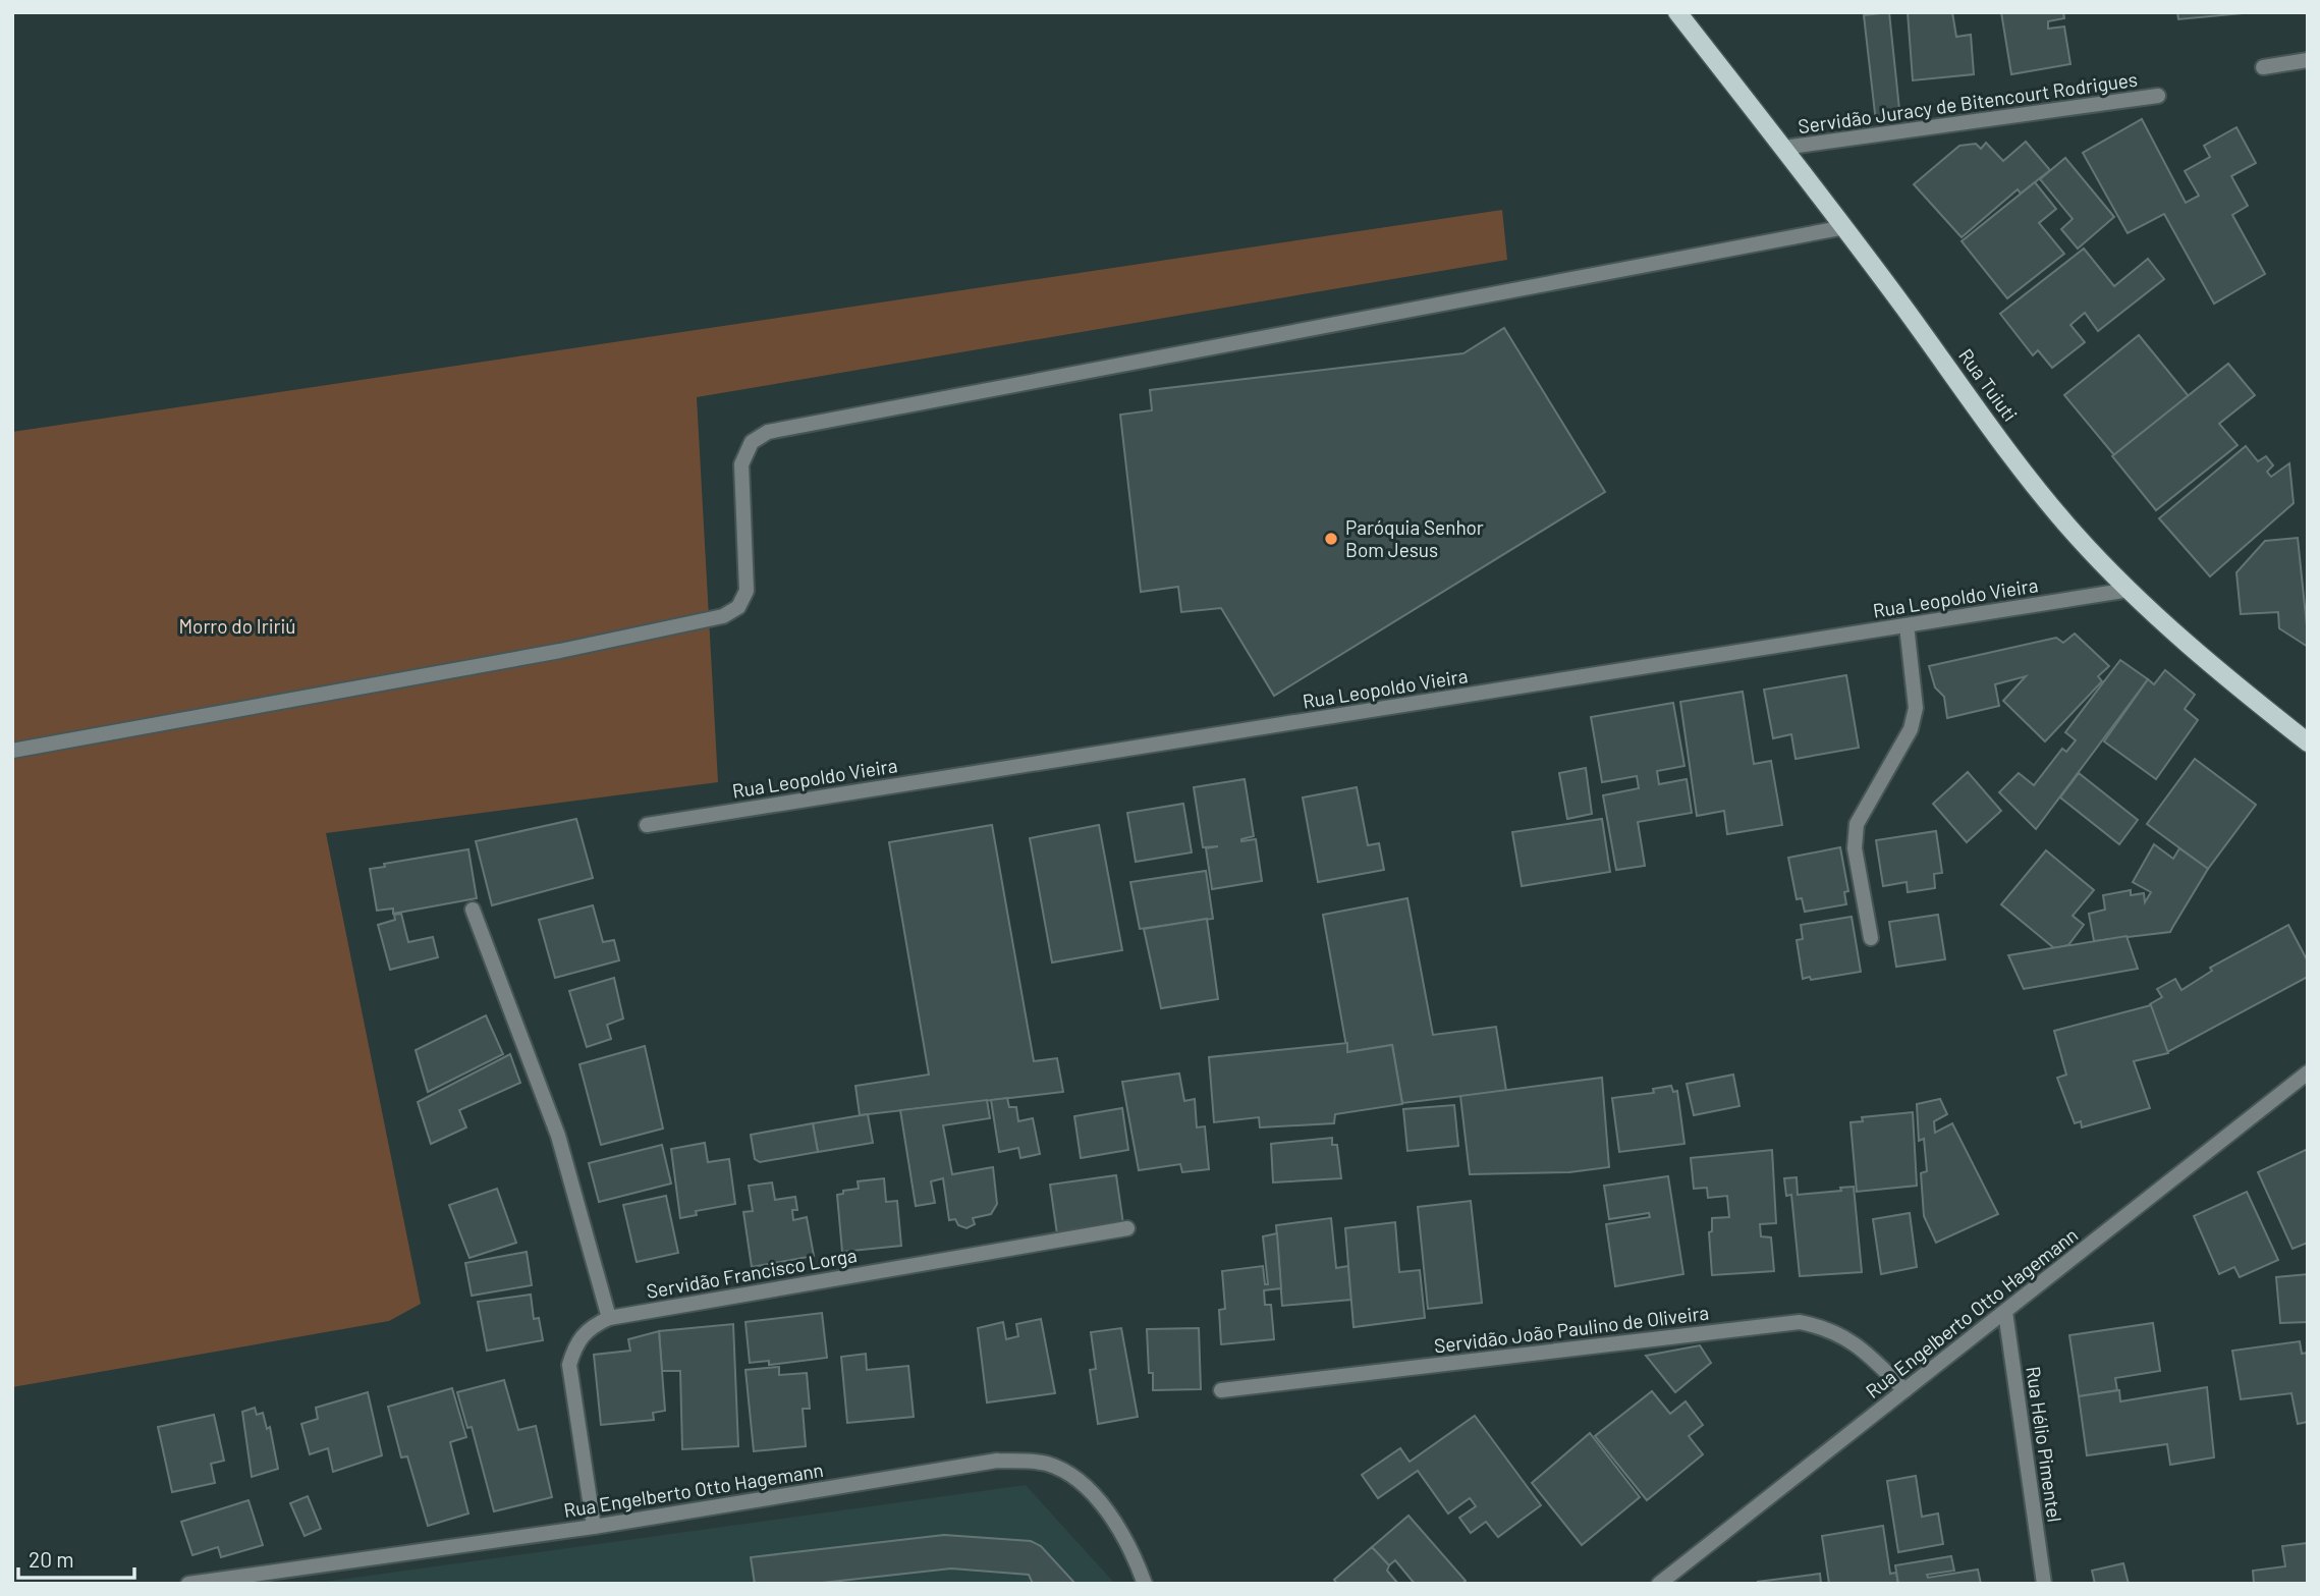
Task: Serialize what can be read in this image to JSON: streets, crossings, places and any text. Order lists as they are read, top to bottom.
{
  "streets": {
    "main road": ["Rua Tuiuti"],
    "street": [
      "Servidão Juracy de Bitencourt Rodrigues",
      "Rua Leopoldo Vieira",
      "Servidão Francisco Lorga",
      "Rua Engelberto Otto Hagemann",
      "Servidão João Paulino de Oliveira",
      "Rua Hélio Pimentel"
    ]
  },
  "crossings": [
    ["Servidão Juracy de Bitencourt Rodrigues", "Rua Tuiuti"],
    ["Rua Tuiuti", "Rua Leopoldo Vieira"],
    ["Servidão Francisco Lorga", "Rua Engelberto Otto Hagemann"],
    ["Rua Engelberto Otto Hagemann", "Servidão João Paulino de Oliveira"],
    ["Rua Engelberto Otto Hagemann", "Rua Hélio Pimentel"]
  ],
  "parks": ["Morro do Iririú"],
  "places": ["Paróquia Senhor Bom Jesus"],
  "scale_bar": "20 m"
}
